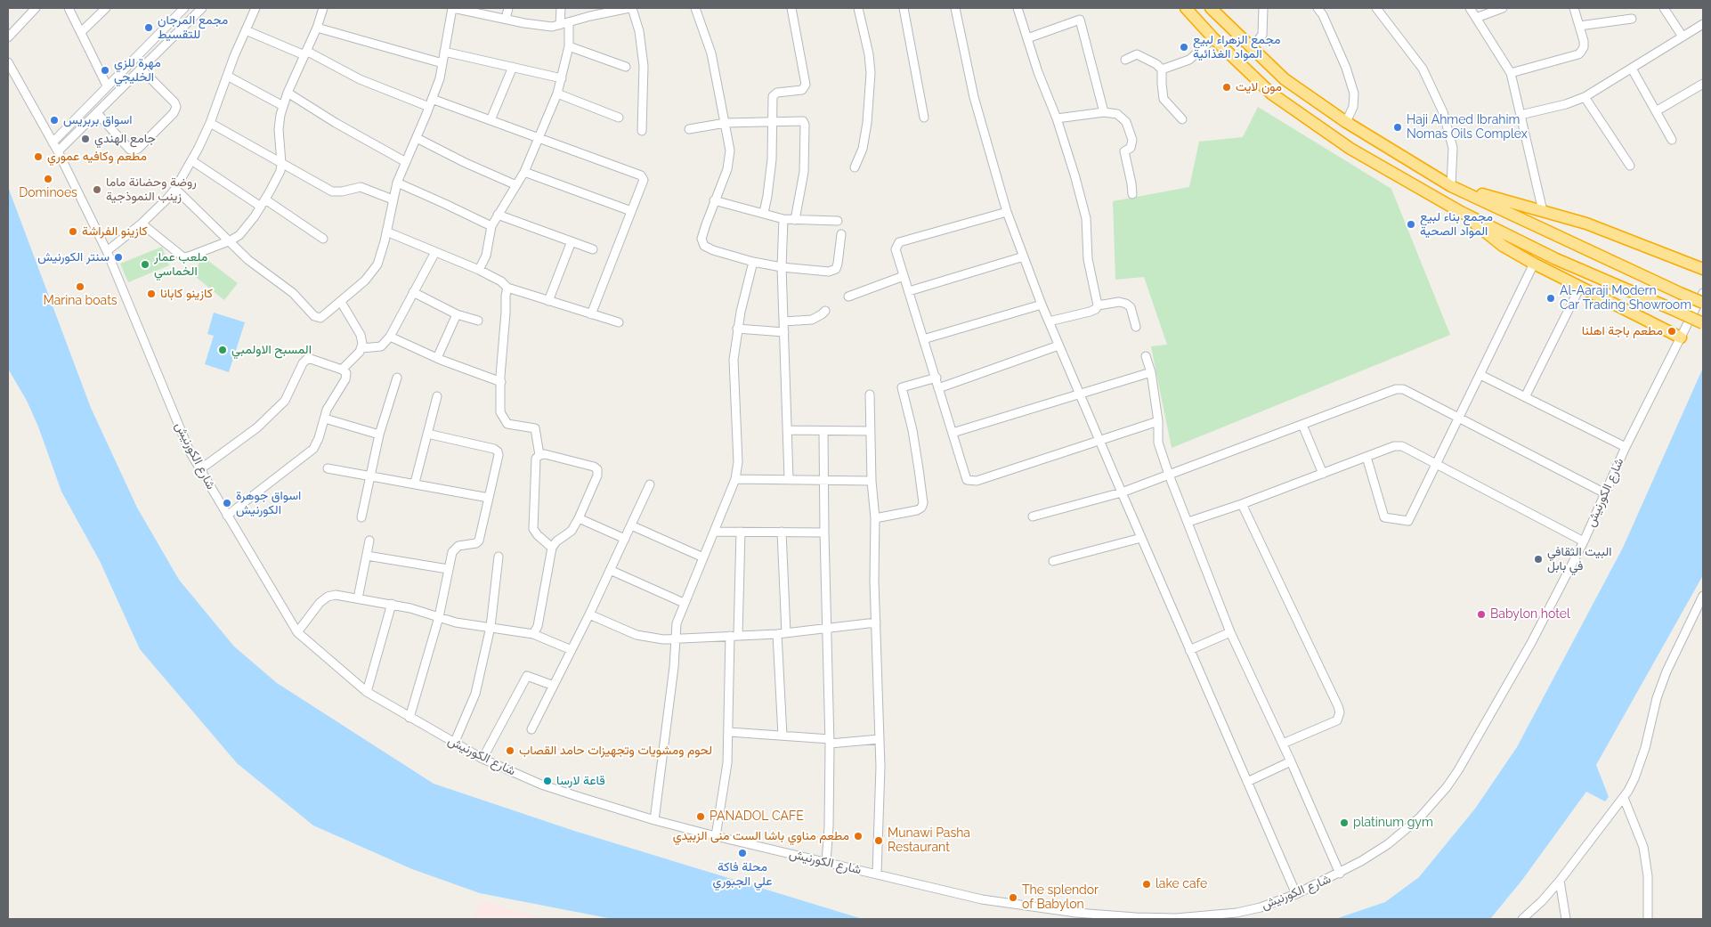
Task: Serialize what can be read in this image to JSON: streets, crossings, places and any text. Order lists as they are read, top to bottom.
{
  "streets": {
    "street": ["شارع الكورنيش"]
  },
  "places": [
    "مجمع المرجان للتقسيط",
    "مجمع الزهراء لبيع المواد الغذائية",
    "مهرة للزي الخليجي",
    "مون لايت",
    "اسواق بربريس",
    "Haji Ahmed Ibrahim Nomas Oils Complex",
    "جامع الهندي",
    "مطعم وكافيه عموري",
    "Dominoes",
    "روضة وحضانة ماما زينب النموذجية",
    "مجمع بناء لبيع المواد الصحية",
    "كازينو الفراشة",
    "سنتر الكورنيش",
    "ملعب عمار الخماسي",
    "Marina boats",
    "كازينو كابانا",
    "Al-Aaraji Modern Car Trading Showroom",
    "مطعم باجة اهلنا",
    "المسبح الاولمبي",
    "اسواق جوهرة الكورنيش",
    "البيت الثقافي في بابل",
    "Babylon hotel",
    "لحوم ومشويات وتجهيزات حامد القصاب",
    "قاعة لارسا",
    "PANADOL CAFE",
    "platinum gym",
    "مطعم مناوي باشا الست منى الزبيدي",
    "Munawi Pasha Restaurant",
    "محلة فاكة علي الجبوري",
    "lake cafe",
    "The splendor of Babylon"
  ]
}
